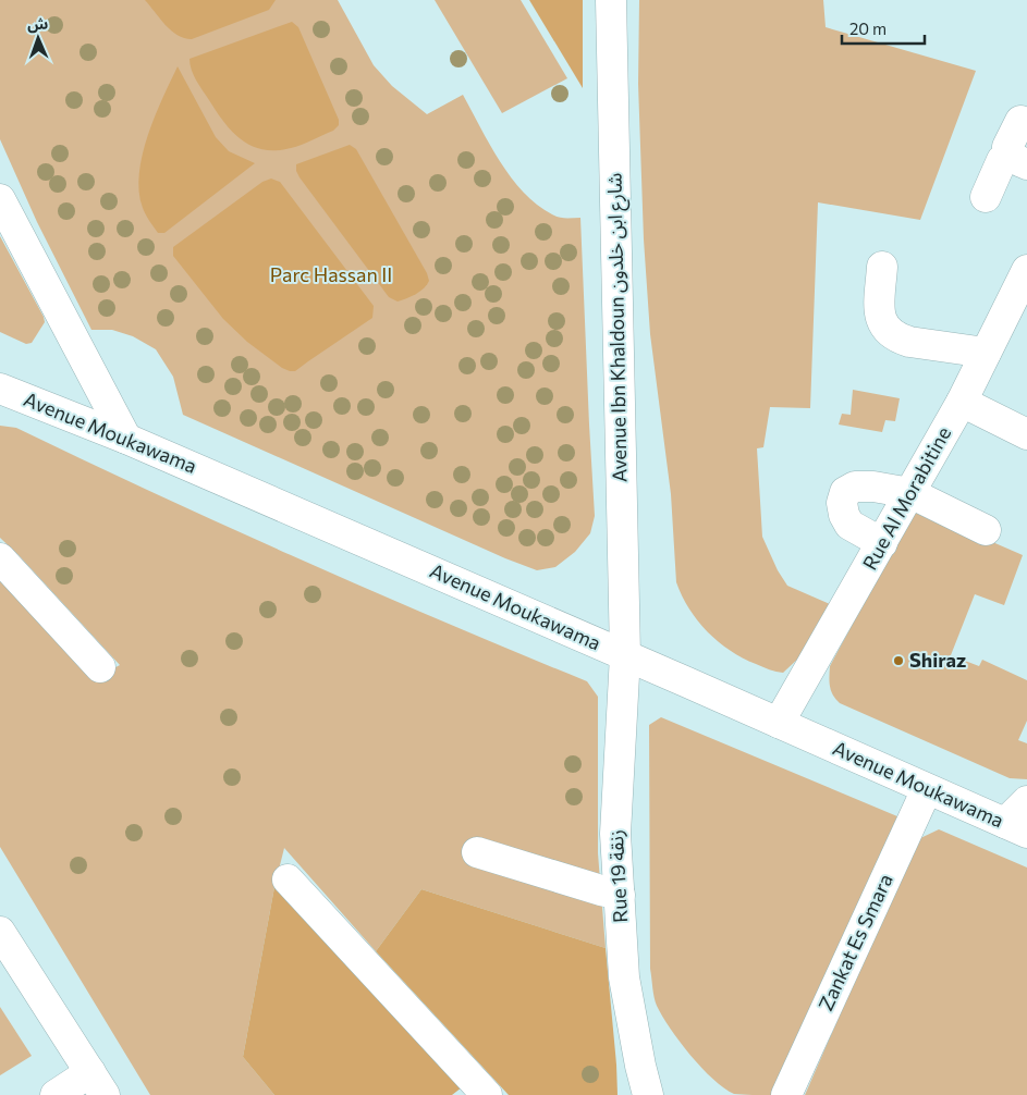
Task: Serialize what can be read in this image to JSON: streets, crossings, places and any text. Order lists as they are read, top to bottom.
{
  "streets": {
    "street": [
      "Avenue Ibn Khaldoun شارع ابن خلدون",
      "Avenue Moukawama",
      "Rue Al Morabitine",
      "Rue 19 زنقة",
      "Zankat Es Smara"
    ]
  },
  "crossings": [
    ["Avenue Ibn Khaldoun شارع ابن خلدون", "Avenue Moukawama"],
    ["Avenue Ibn Khaldoun شارع ابن خلدون", "Rue 19 زنقة"],
    ["Avenue Moukawama", "Rue Al Morabitine"],
    ["Avenue Moukawama", "Rue 19 زنقة"],
    ["Avenue Moukawama", "Zankat Es Smara"]
  ],
  "parks": ["Parc Hassan II"],
  "places": ["Shiraz"],
  "scale_bar": "20 m",
  "north": "top"
}
